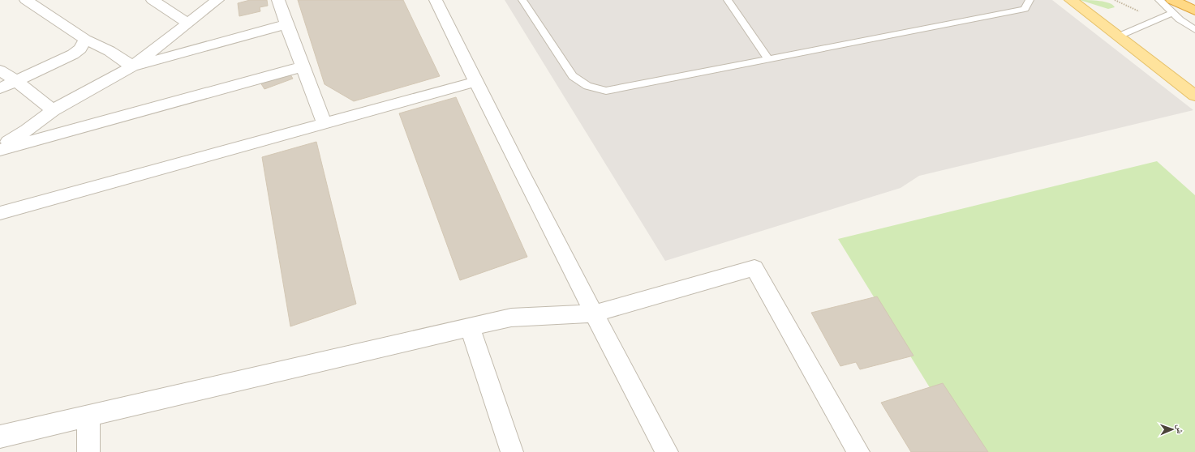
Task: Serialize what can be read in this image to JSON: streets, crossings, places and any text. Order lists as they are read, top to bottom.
{
  "north": "right"
}
